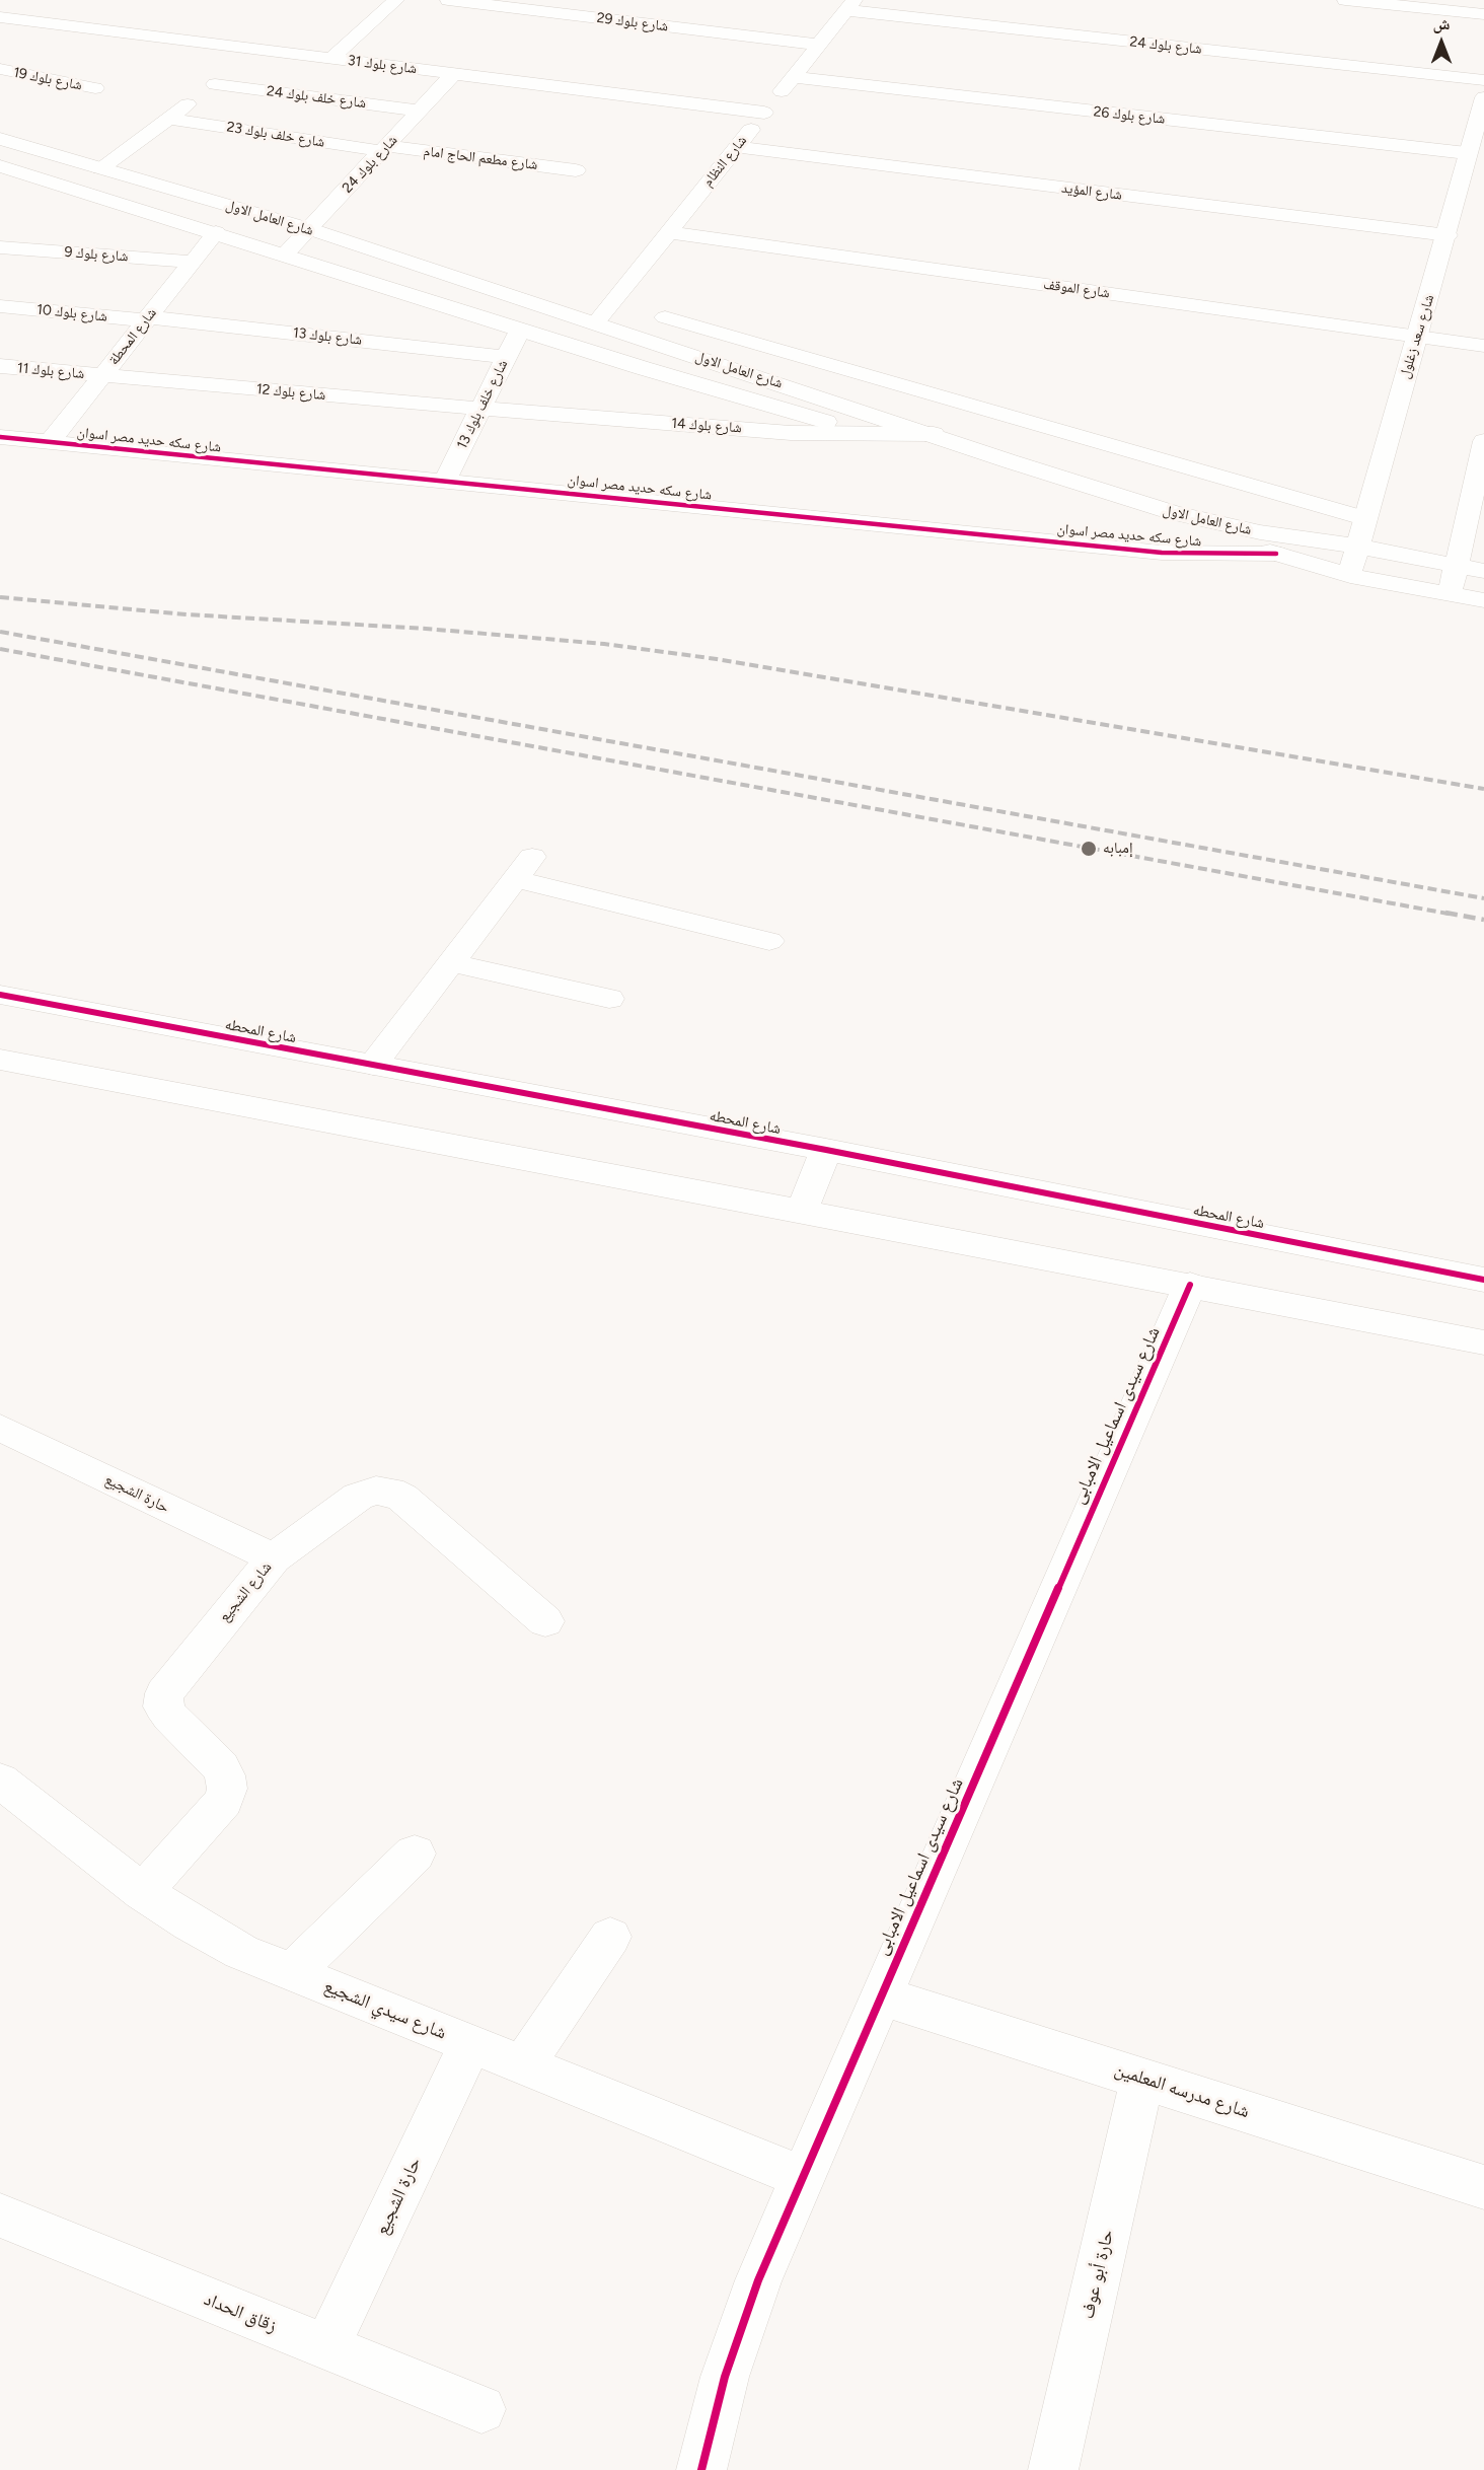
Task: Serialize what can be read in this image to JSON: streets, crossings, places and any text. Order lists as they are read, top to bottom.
{
  "streets": {
    "street": [
      "شارع بلوك 29",
      "شارع بلوك 24",
      "شارع بلوك 31",
      "شارع بلوك 19",
      "شارع خلف بلوك 24",
      "شارع بلوك 26",
      "شارع خلف بلوك 23",
      "شارع مطعم الحاج امام",
      "شارع النظام",
      "شارع المؤيد",
      "شارع العامل الاول",
      "شارع بلوك 9",
      "شارع الموقف",
      "شارع بلوك 10",
      "شارع المحطة",
      "شارع بلوك 13",
      "شارع سعد زغلول",
      "شارع بلوك 11",
      "شارع بلوك 12",
      "شارع خلف بلوك 13",
      "شارع بلوك 14",
      "شارع سكه حديد مصر اسوان",
      "شارع المحطه",
      "شارع سيدى اسماعيل الامبابى",
      "حارة الشجيع",
      "شارع الشجيع",
      "شارع سيدي الشجيع",
      "شارع مدرسه المعلمين",
      "حارة أبو عوف",
      "زقاق الحداد"
    ]
  },
  "crossings": [
    ["شارع بلوك 29", "شارع النظام"],
    ["شارع بلوك 24", "شارع بلوك 31"],
    ["شارع بلوك 24", "شارع خلف بلوك 24"],
    ["شارع بلوك 24", "شارع خلف بلوك 23"],
    ["شارع بلوك 24", "شارع مطعم الحاج امام"],
    ["شارع بلوك 24", "شارع النظام"],
    ["شارع بلوك 24", "شارع العامل الاول"],
    ["شارع بلوك 31", "شارع النظام"],
    ["شارع خلف بلوك 24", "شارع خلف بلوك 23"],
    ["شارع بلوك 26", "شارع النظام"],
    ["شارع بلوك 26", "شارع سعد زغلول"],
    ["شارع خلف بلوك 23", "شارع مطعم الحاج امام"],
    ["شارع النظام", "شارع المؤيد"],
    ["شارع النظام", "شارع العامل الاول"],
    ["شارع النظام", "شارع الموقف"],
    ["شارع المؤيد", "شارع سعد زغلول"],
    ["شارع العامل الاول", "شارع المحطة"],
    ["شارع العامل الاول", "شارع سعد زغلول"],
    ["شارع العامل الاول", "شارع خلف بلوك 13"],
    ["شارع العامل الاول", "شارع بلوك 14"],
    ["شارع العامل الاول", "شارع سكه حديد مصر اسوان"],
    ["شارع بلوك 9", "شارع المحطة"],
    ["شارع الموقف", "شارع سعد زغلول"],
    ["شارع بلوك 10", "شارع المحطة"],
    ["شارع بلوك 10", "شارع بلوك 13"],
    ["شارع المحطة", "شارع بلوك 13"],
    ["شارع المحطة", "شارع بلوك 11"],
    ["شارع المحطة", "شارع بلوك 12"],
    ["شارع المحطة", "شارع سكه حديد مصر اسوان"],
    ["شارع بلوك 13", "شارع خلف بلوك 13"],
    ["شارع بلوك 11", "شارع بلوك 12"],
    ["شارع بلوك 12", "شارع خلف بلوك 13"],
    ["شارع بلوك 12", "شارع بلوك 14"],
    ["شارع خلف بلوك 13", "شارع بلوك 14"],
    ["شارع خلف بلوك 13", "شارع سكه حديد مصر اسوان"],
    ["شارع سيدى اسماعيل الامبابى", "شارع سيدي الشجيع"],
    ["شارع سيدى اسماعيل الامبابى", "شارع مدرسه المعلمين"],
    ["حارة الشجيع", "شارع الشجيع"],
    ["حارة الشجيع", "شارع سيدي الشجيع"],
    ["حارة الشجيع", "زقاق الحداد"],
    ["شارع الشجيع", "شارع سيدي الشجيع"],
    ["شارع مدرسه المعلمين", "حارة أبو عوف"]
  ],
  "places": ["إمبابه"],
  "north": "top"
}
